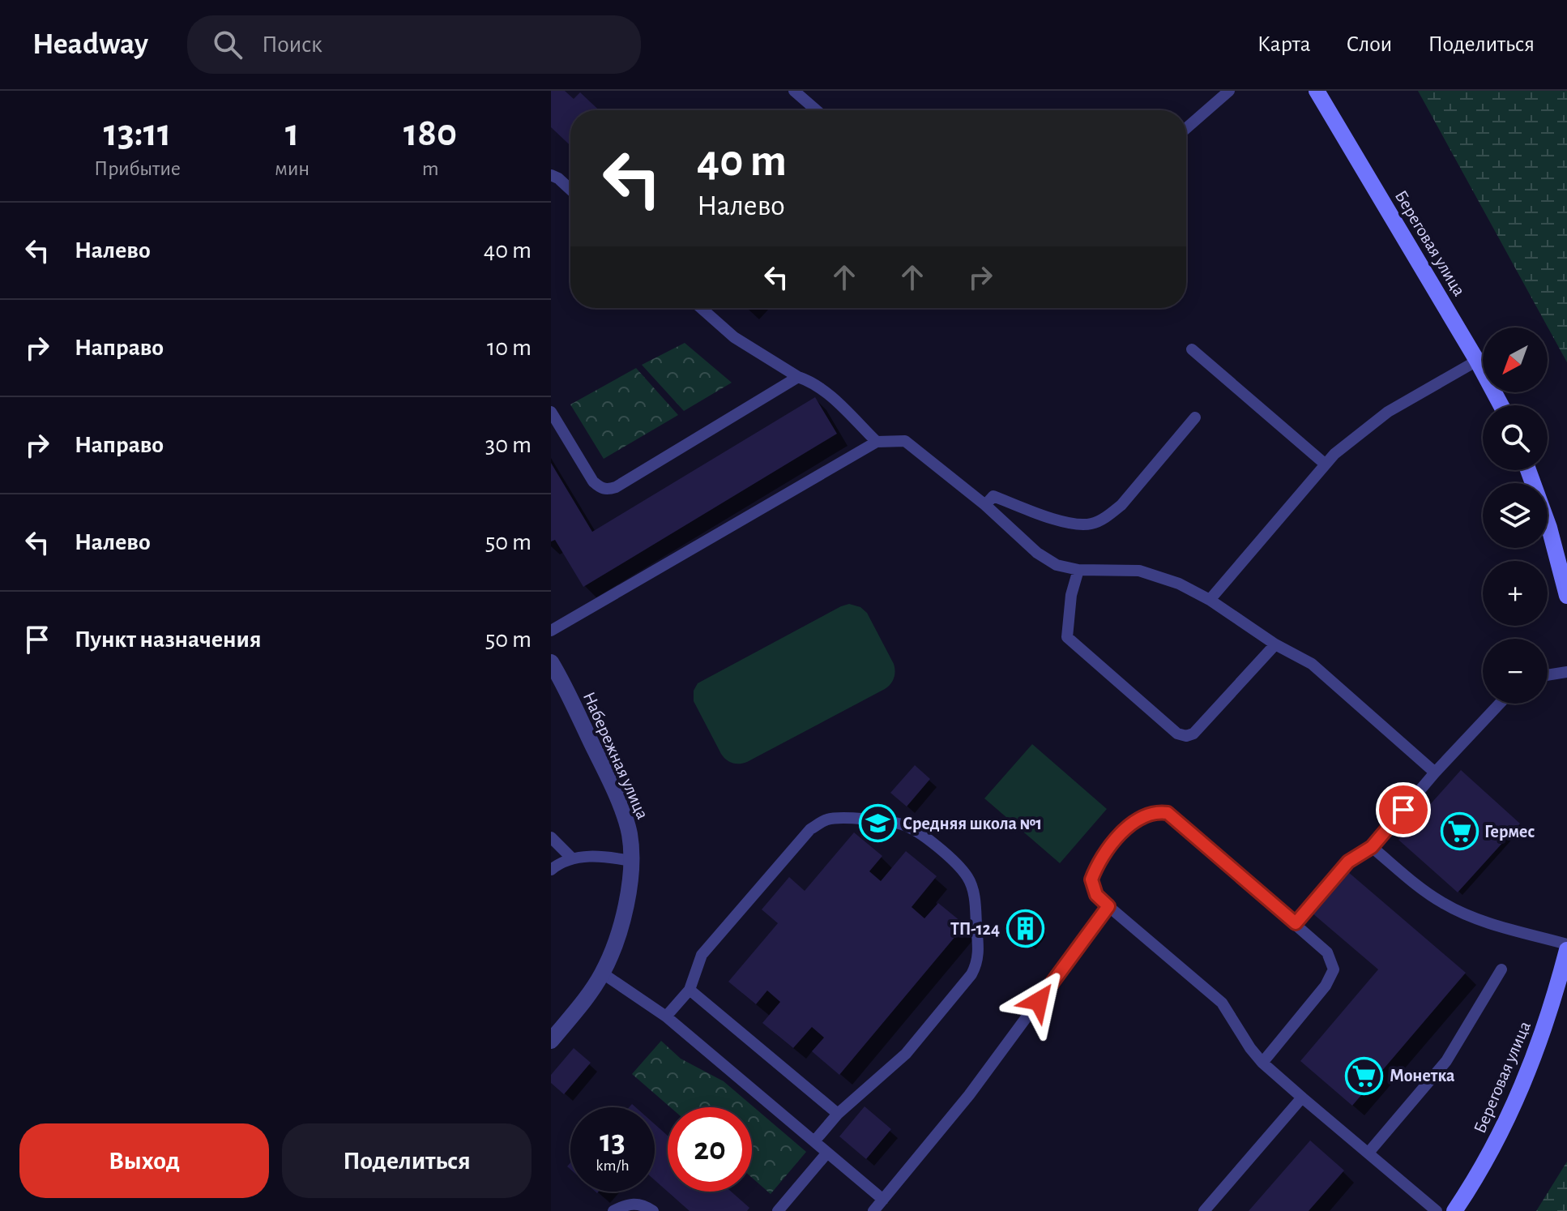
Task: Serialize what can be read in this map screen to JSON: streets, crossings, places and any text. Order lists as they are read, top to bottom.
{
  "streets": {
    "main road": ["Береговая улица"],
    "street": ["Набережная улица"]
  },
  "places": {
    "school or university": ["Средняя школа №1"],
    "supermarket": ["Гермес", "Монетка"],
    "building": ["ТП-124"]
  },
  "north": "bottom left",
  "page": {
    "header": "Headway",
    "search": "Поиск",
    "nav": ["Карта", "Слои", "Поделиться"],
    "eta": [
      "13:11",
      "Прибытие",
      "1",
      "мин",
      "180",
      "m"
    ],
    "turn": ["40 m", "Налево"],
    "list": [
      {
        "name": "Налево",
        "value": "40 m"
      },
      {
        "name": "Направо",
        "value": "10 m"
      },
      {
        "name": "Направо",
        "value": "30 m"
      },
      {
        "name": "Налево",
        "value": "50 m"
      },
      {
        "name": "Пункт назначения",
        "value": "50 m"
      }
    ],
    "map_buttons": ["+", "−"],
    "speed": "13 km/h",
    "limit": "20",
    "buttons": ["Выход", "Поделиться"]
  }
}
